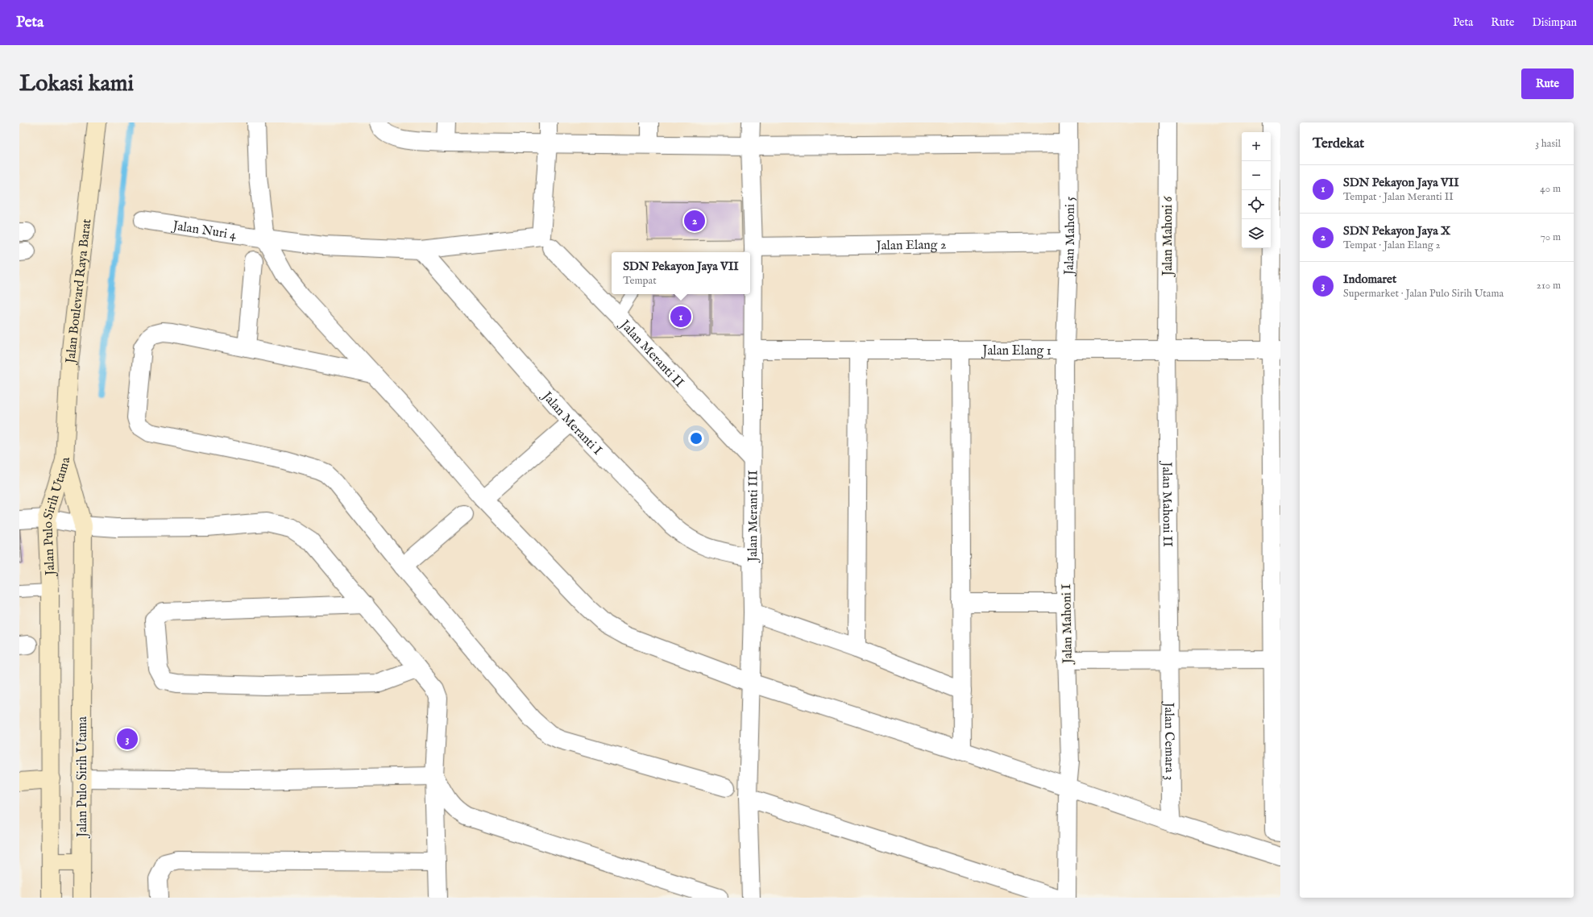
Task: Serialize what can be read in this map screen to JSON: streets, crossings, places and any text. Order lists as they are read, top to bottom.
{
  "streets": {
    "main road": ["Jalan Boulevard Raya Barat", "Jalan Pulo Sirih Utama"],
    "street": [
      "Jalan Nuri 4",
      "Jalan Mahoni 5",
      "Jalan Mahoni 6",
      "Jalan Elang 2",
      "Jalan Elang 1",
      "Jalan Meranti II",
      "Jalan Meranti I",
      "Jalan Mahoni II",
      "Jalan Meranti III",
      "Jalan Mahoni I",
      "Jalan Cemara 3"
    ]
  },
  "crossings": [
    ["Jalan Nuri 4", "Jalan Meranti I"],
    ["Jalan Mahoni 5", "Jalan Elang 2"],
    ["Jalan Mahoni 5", "Jalan Elang 1"],
    ["Jalan Mahoni 5", "Jalan Mahoni I"],
    ["Jalan Mahoni 6", "Jalan Elang 1"],
    ["Jalan Mahoni 6", "Jalan Mahoni II"],
    ["Jalan Elang 2", "Jalan Meranti III"],
    ["Jalan Boulevard Raya Barat", "Jalan Pulo Sirih Utama"],
    ["Jalan Elang 1", "Jalan Mahoni II"],
    ["Jalan Elang 1", "Jalan Meranti III"],
    ["Jalan Elang 1", "Jalan Mahoni I"],
    ["Jalan Meranti II", "Jalan Meranti III"],
    ["Jalan Meranti I", "Jalan Meranti III"],
    ["Jalan Mahoni II", "Jalan Cemara 3"]
  ],
  "page": {
    "header": "Peta",
    "nav": ["Peta", "Rute", "Disimpan"],
    "buttons": "Rute",
    "title": "Lokasi kami",
    "heading": ["Terdekat", "3 hasil"],
    "map_buttons": ["+", "−"],
    "list": [
      {
        "mark": "1",
        "name": "SDN Pekayon Jaya VII",
        "note": "Tempat · Jalan Meranti II",
        "value": "40 m"
      },
      {
        "mark": "2",
        "name": "SDN Pekayon Jaya X",
        "note": "Tempat · Jalan Elang 2",
        "value": "70 m"
      },
      {
        "mark": "3",
        "name": "Indomaret",
        "note": "Supermarket · Jalan Pulo Sirih Utama",
        "value": "210 m"
      }
    ],
    "pins": ["2", "1", "3"],
    "popup": ["SDN Pekayon Jaya VII", "Tempat"]
  }
}
